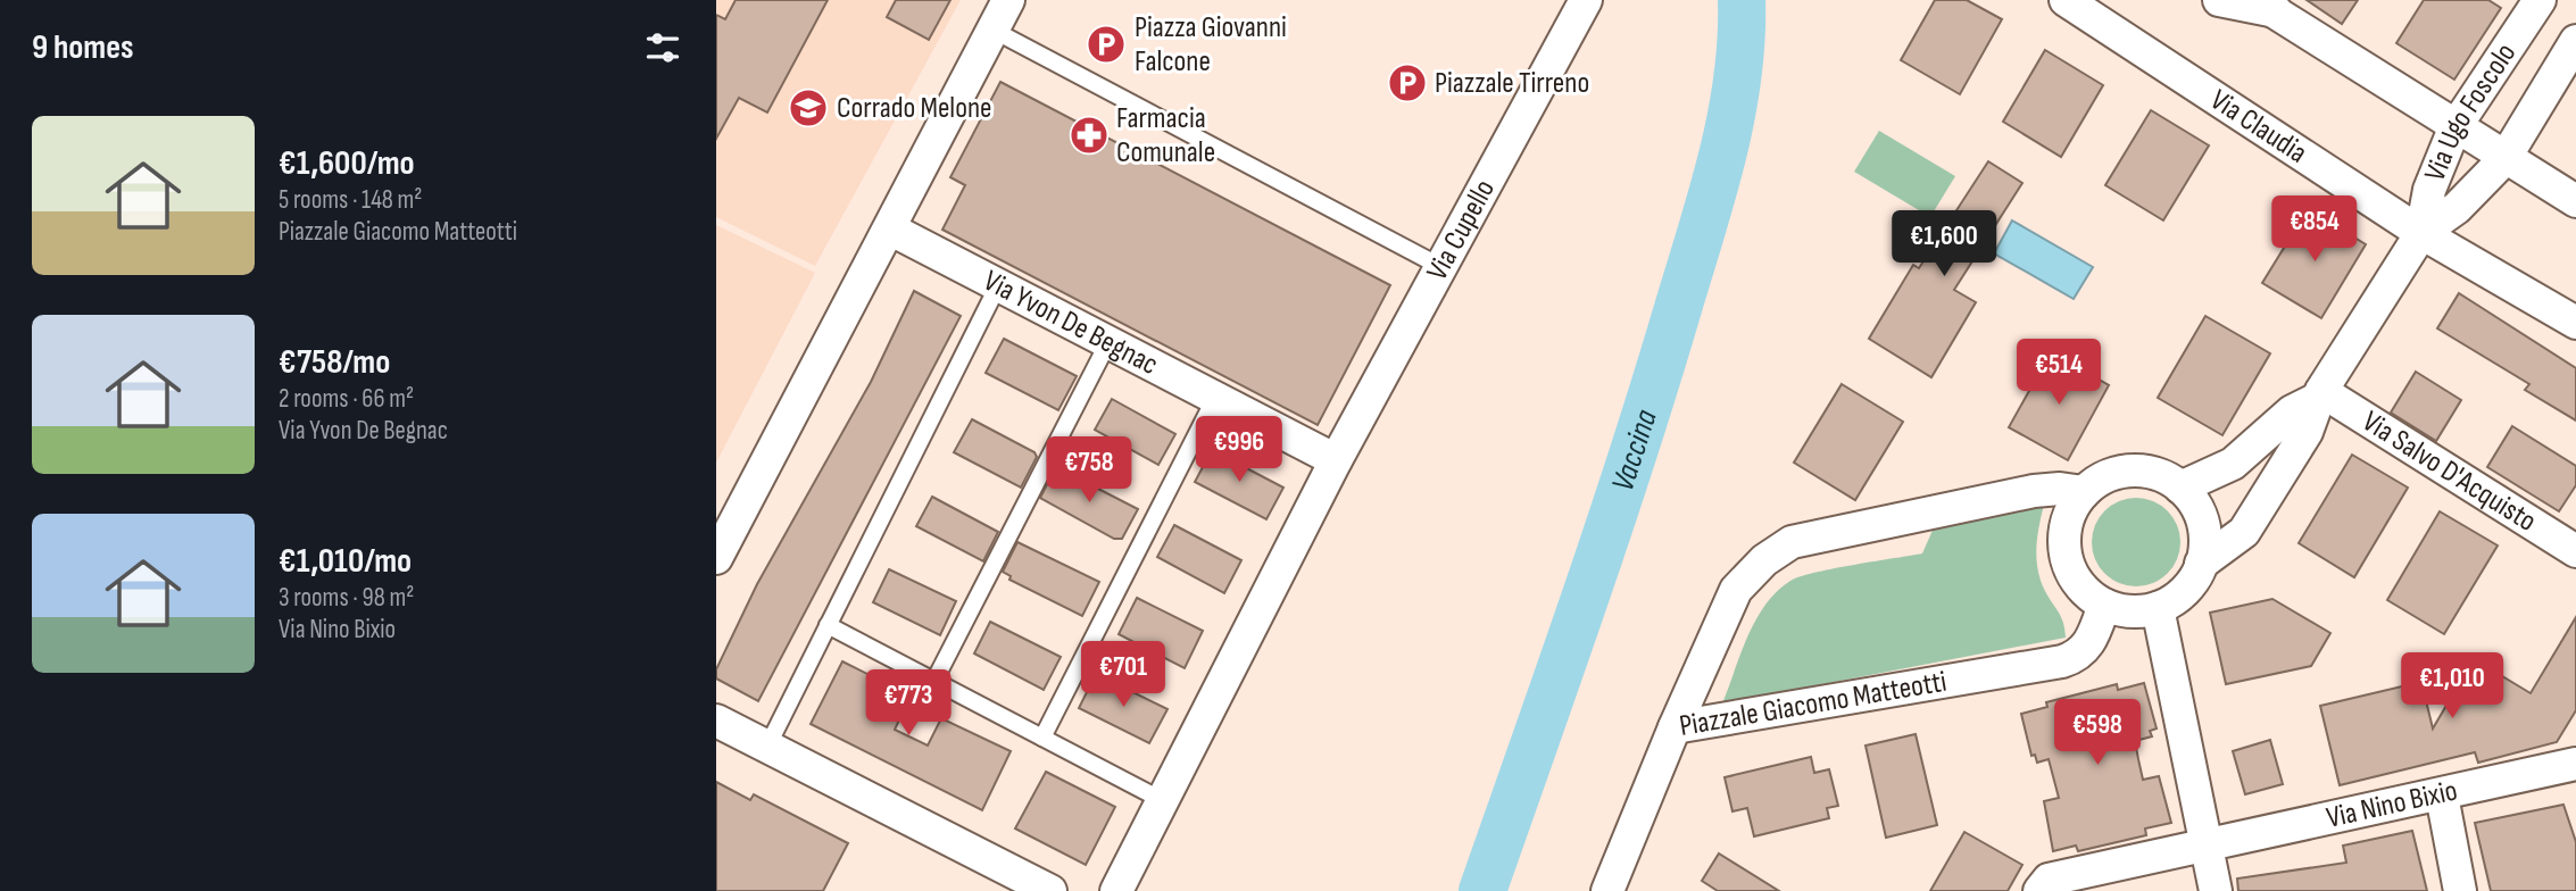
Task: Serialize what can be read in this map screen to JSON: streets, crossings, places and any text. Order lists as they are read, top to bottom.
{
  "streets": {
    "street": [
      "Via Ugo Foscolo",
      "Via Claudia",
      "Via Cupello",
      "Via Yvon De Begnac",
      "Via Salvo D'Acquisto",
      "Piazzale Giacomo Matteotti",
      "Via Nino Bixio"
    ]
  },
  "crossings": [
    ["Via Ugo Foscolo", "Via Claudia"],
    ["Via Ugo Foscolo", "Via Salvo D'Acquisto"],
    ["Via Ugo Foscolo", "Piazzale Giacomo Matteotti"],
    ["Via Cupello", "Via Yvon De Begnac"]
  ],
  "water": ["Vaccina"],
  "places": {
    "parking": ["Piazza Giovanni Falcone", "Piazzale Tirreno"],
    "school or university": ["Corrado Melone"],
    "pharmacy": ["Farmacia Comunale"]
  },
  "page": {
    "heading": "9 homes",
    "list": [
      {
        "name": "€1,600/mo",
        "note": "5 rooms · 148 m² · Piazzale Giacomo Matteotti"
      },
      {
        "name": "€758/mo",
        "note": "2 rooms · 66 m² · Via Yvon De Begnac"
      },
      {
        "name": "€1,010/mo",
        "note": "3 rooms · 98 m² · Via Nino Bixio"
      }
    ],
    "price": [
      "€854",
      "€1,600",
      "€514",
      "€996",
      "€758",
      "€701",
      "€1,010",
      "€773",
      "€598"
    ]
  }
}
